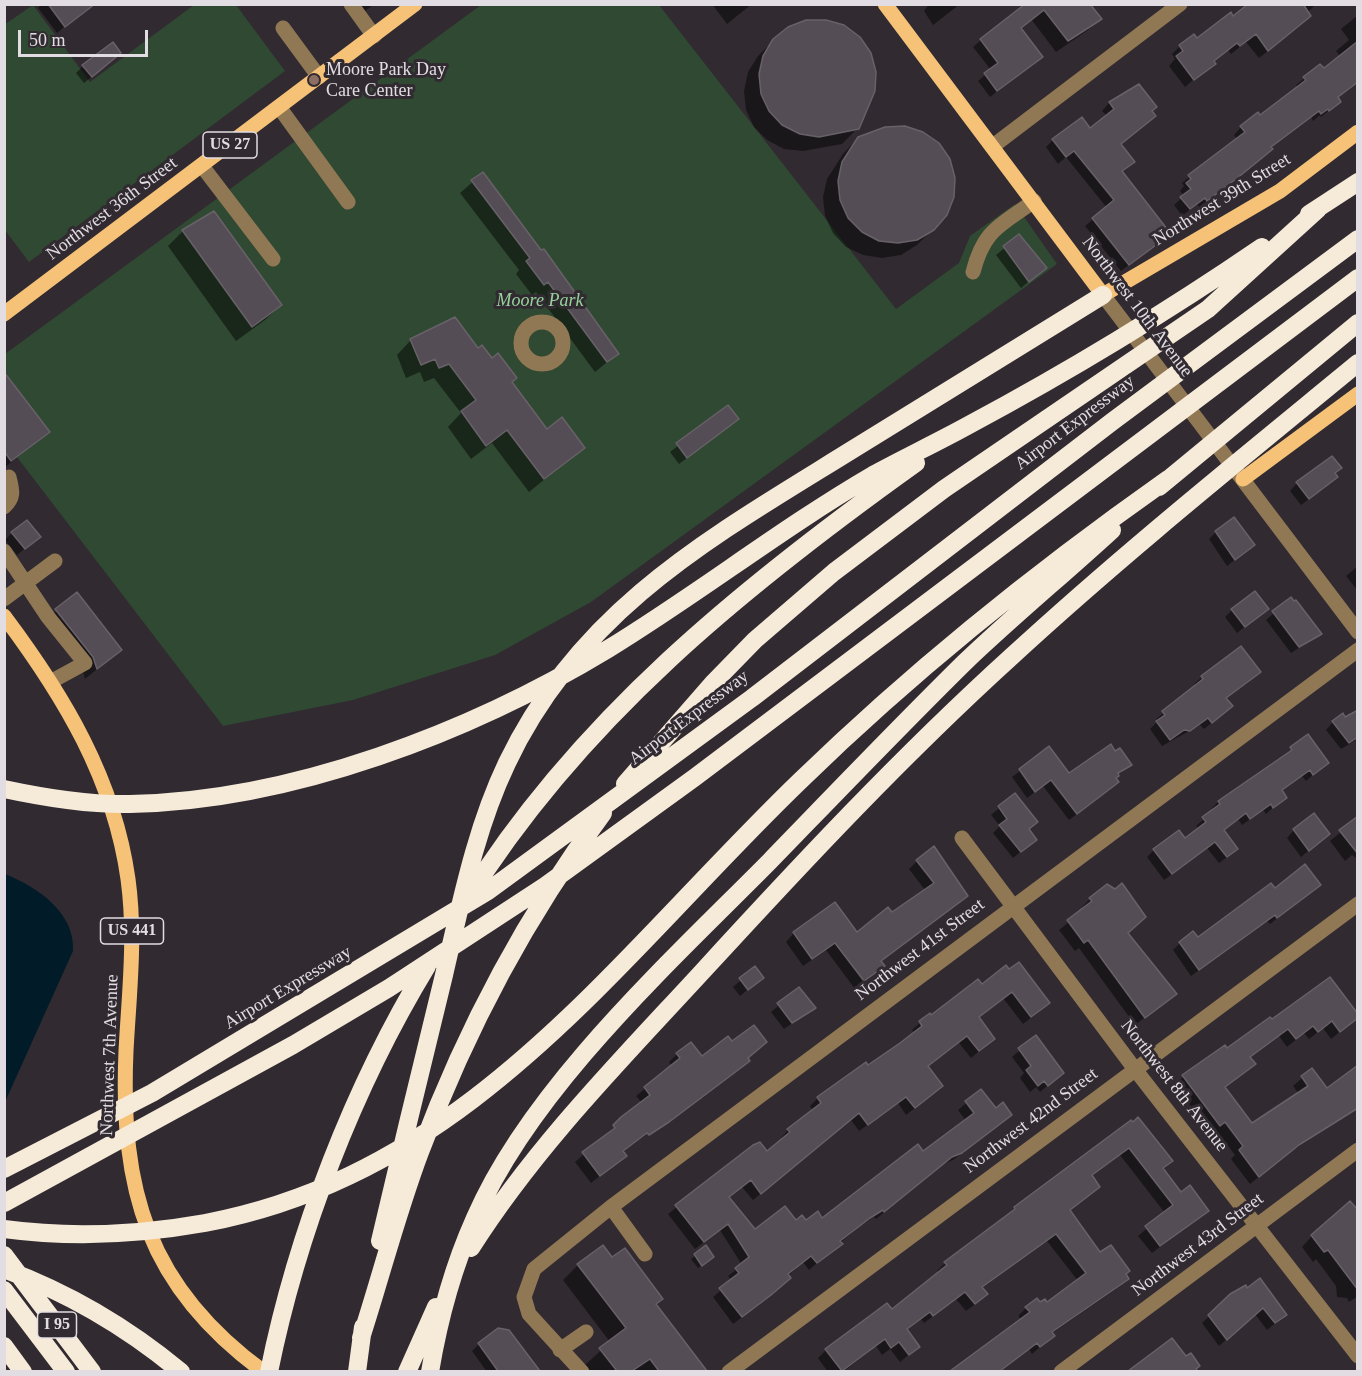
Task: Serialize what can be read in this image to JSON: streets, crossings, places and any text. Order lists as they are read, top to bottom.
{
  "streets": {
    "highway": ["Airport Expressway", "I 95"],
    "main road": [
      "US 27",
      "Northwest 39th Street",
      "Northwest 36th Street",
      "Northwest 10th Avenue",
      "US 441",
      "Northwest 7th Avenue"
    ],
    "street": [
      "Northwest 41st Street",
      "Northwest 8th Avenue",
      "Northwest 42nd Street",
      "Northwest 43rd Street"
    ]
  },
  "crossings": [
    ["Northwest 39th Street", "Northwest 10th Avenue"],
    ["Northwest 41st Street", "Northwest 8th Avenue"],
    ["Northwest 8th Avenue", "Northwest 42nd Street"],
    ["Northwest 8th Avenue", "Northwest 43rd Street"]
  ],
  "parks": ["Moore Park"],
  "places": ["Moore Park Day Care Center"],
  "scale_bar": "50 m"
}
